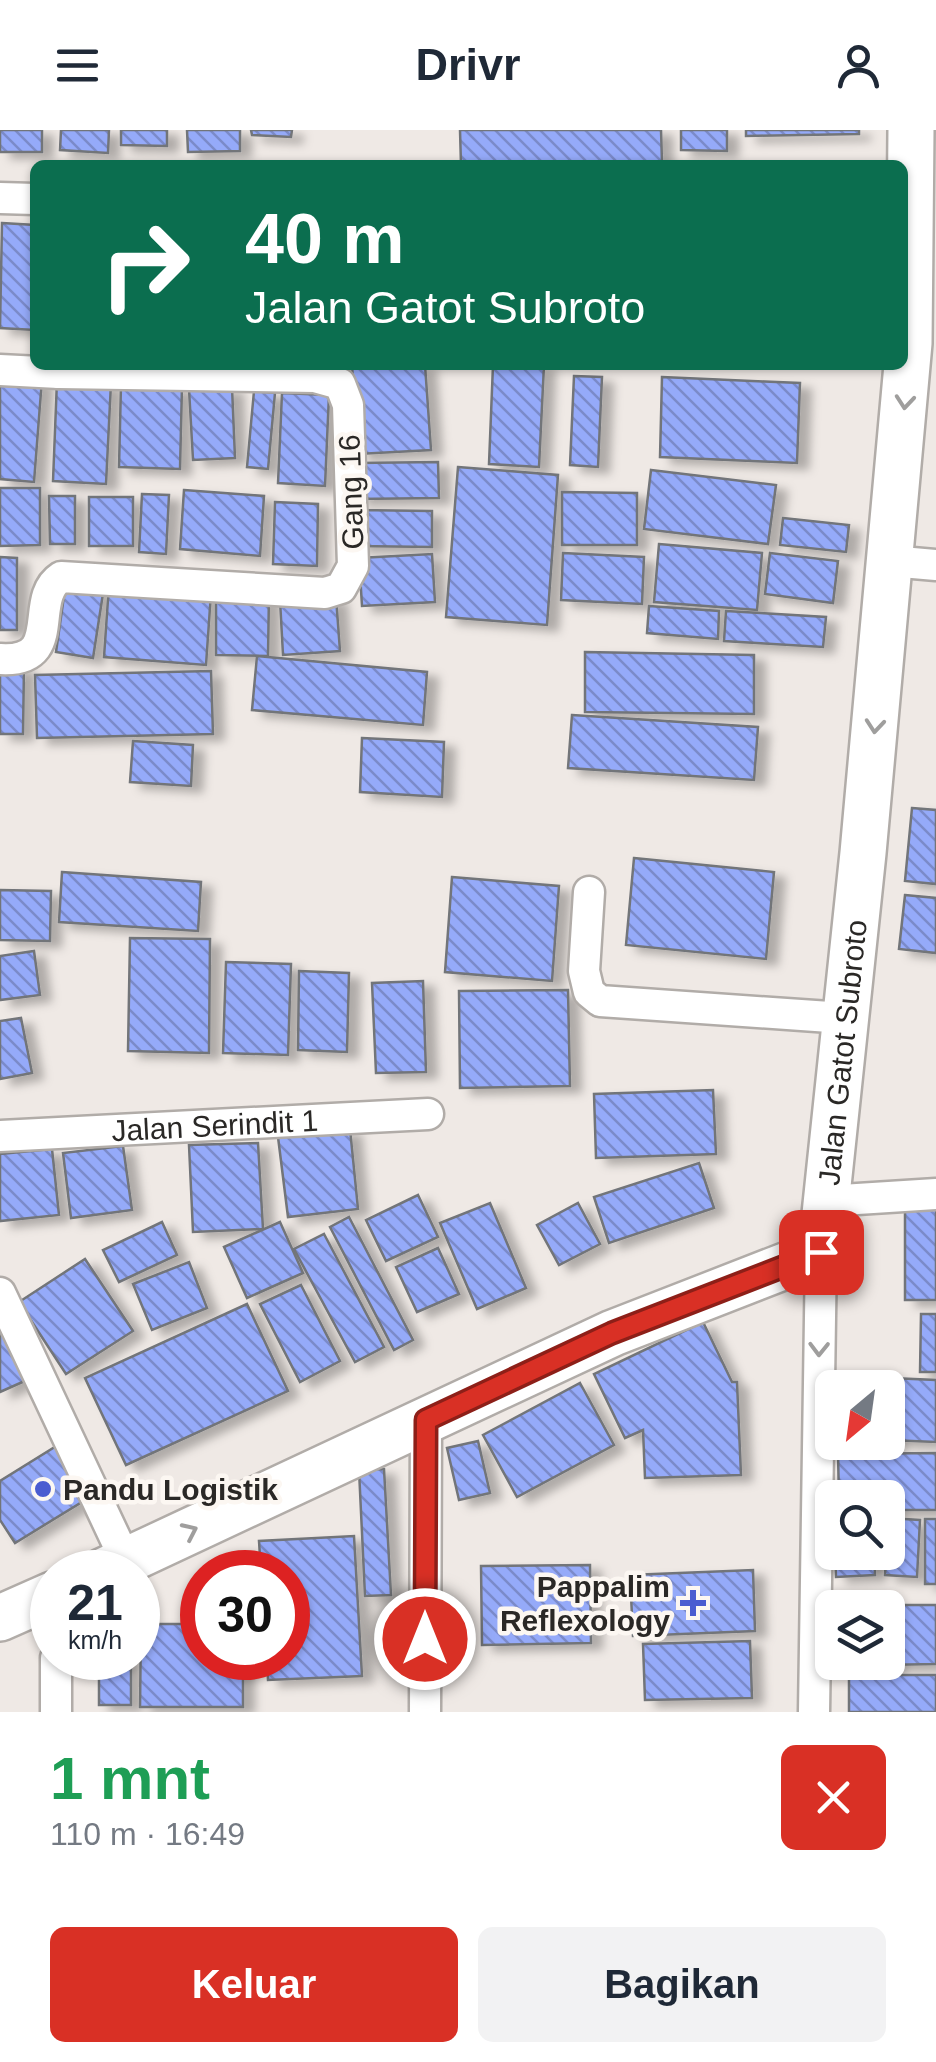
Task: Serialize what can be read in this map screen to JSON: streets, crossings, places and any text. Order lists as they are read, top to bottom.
{
  "streets": {
    "street": ["Gang 16", "Jalan Gatot Subroto", "Jalan Serindit 1"]
  },
  "one_way": ["Jalan Gatot Subroto"],
  "places": {
    "other": ["Pandu Logistik"],
    "health": ["Pappalim Reflexology"]
  },
  "north": "bottom left",
  "page": {
    "header": "Drivr",
    "turn": ["40 m", "Jalan Gatot Subroto"],
    "speed": "21 km/h",
    "limit": "30",
    "heading": ["1 mnt", "110 m · 16:49"],
    "buttons": ["Keluar", "Bagikan"]
  }
}
